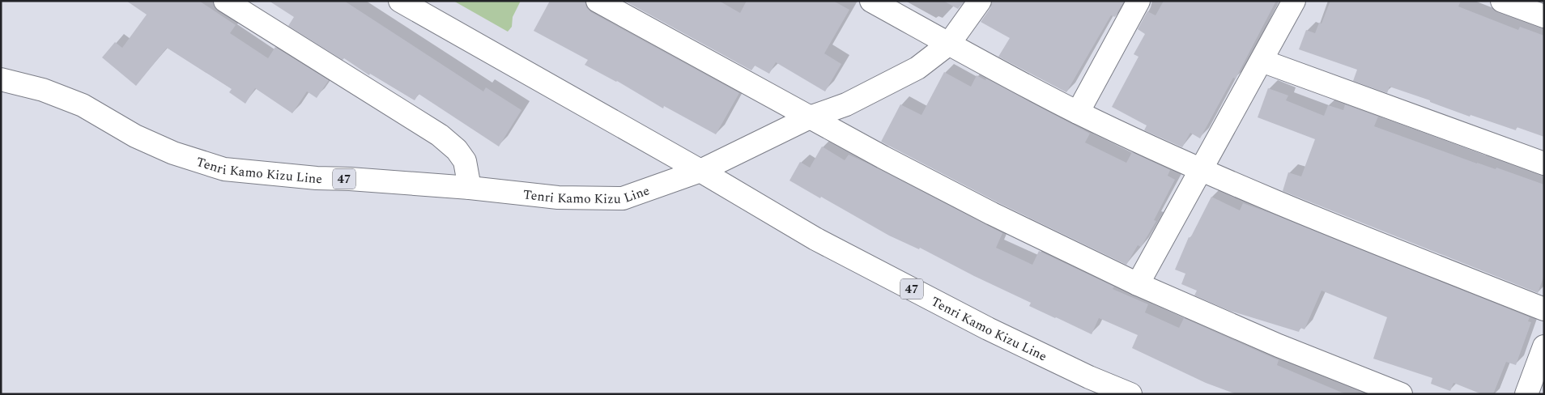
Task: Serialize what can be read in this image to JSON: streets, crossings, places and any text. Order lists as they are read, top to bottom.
{
  "streets": {
    "street": ["Tenri Kamo Kizu Line", "47"]
  }
}
